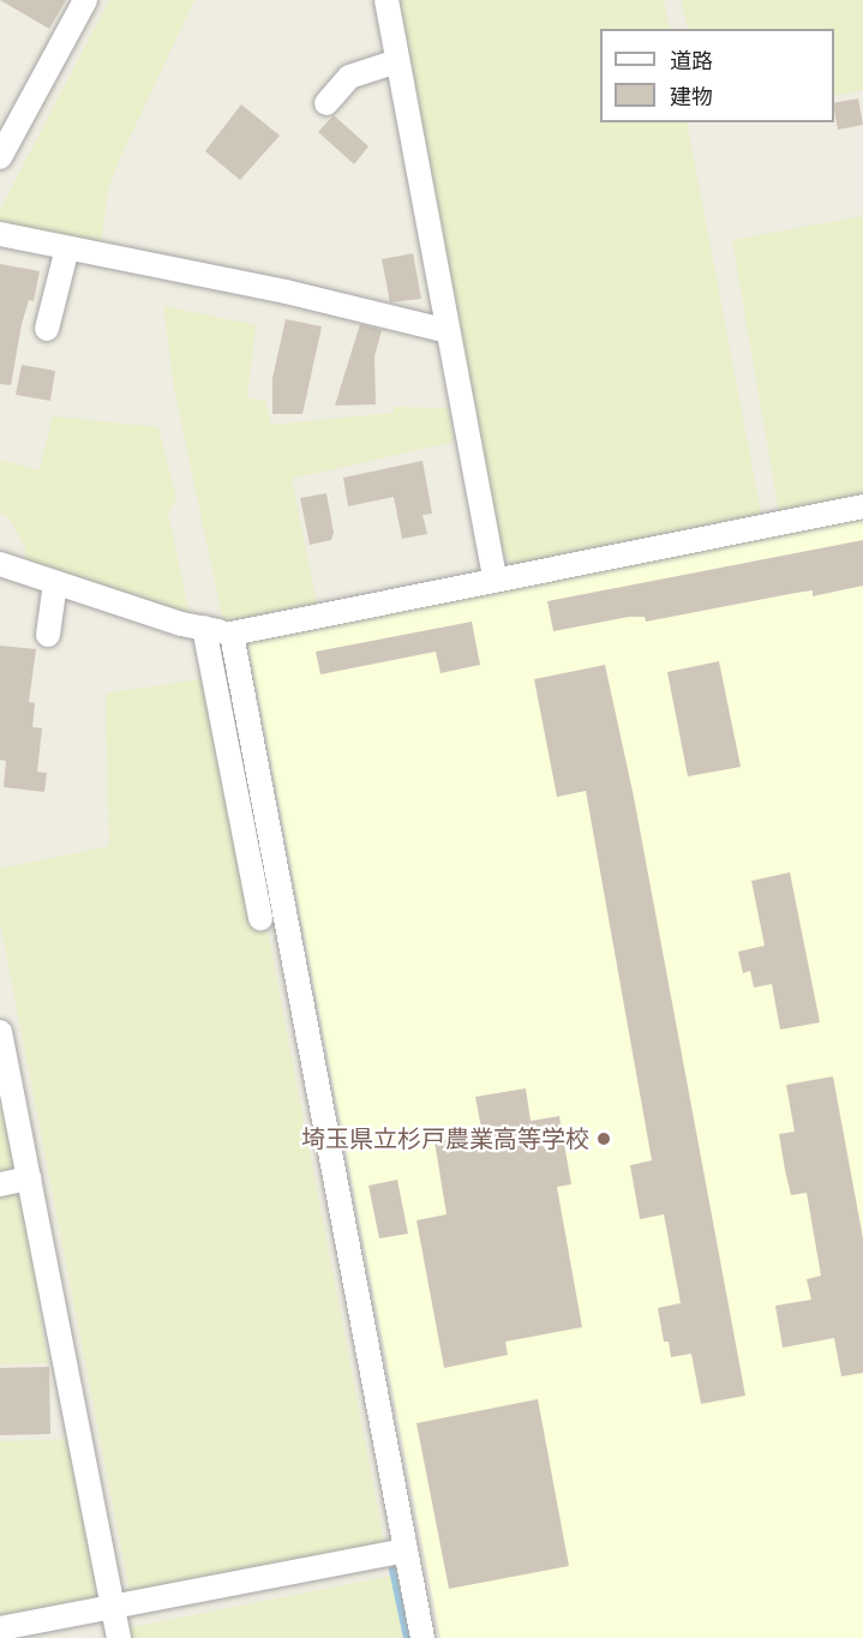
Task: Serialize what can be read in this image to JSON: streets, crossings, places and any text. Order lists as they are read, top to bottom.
{
  "places": ["埼玉県立杉戸農業高等学校"],
  "legend": ["道路", "建物"]
}
